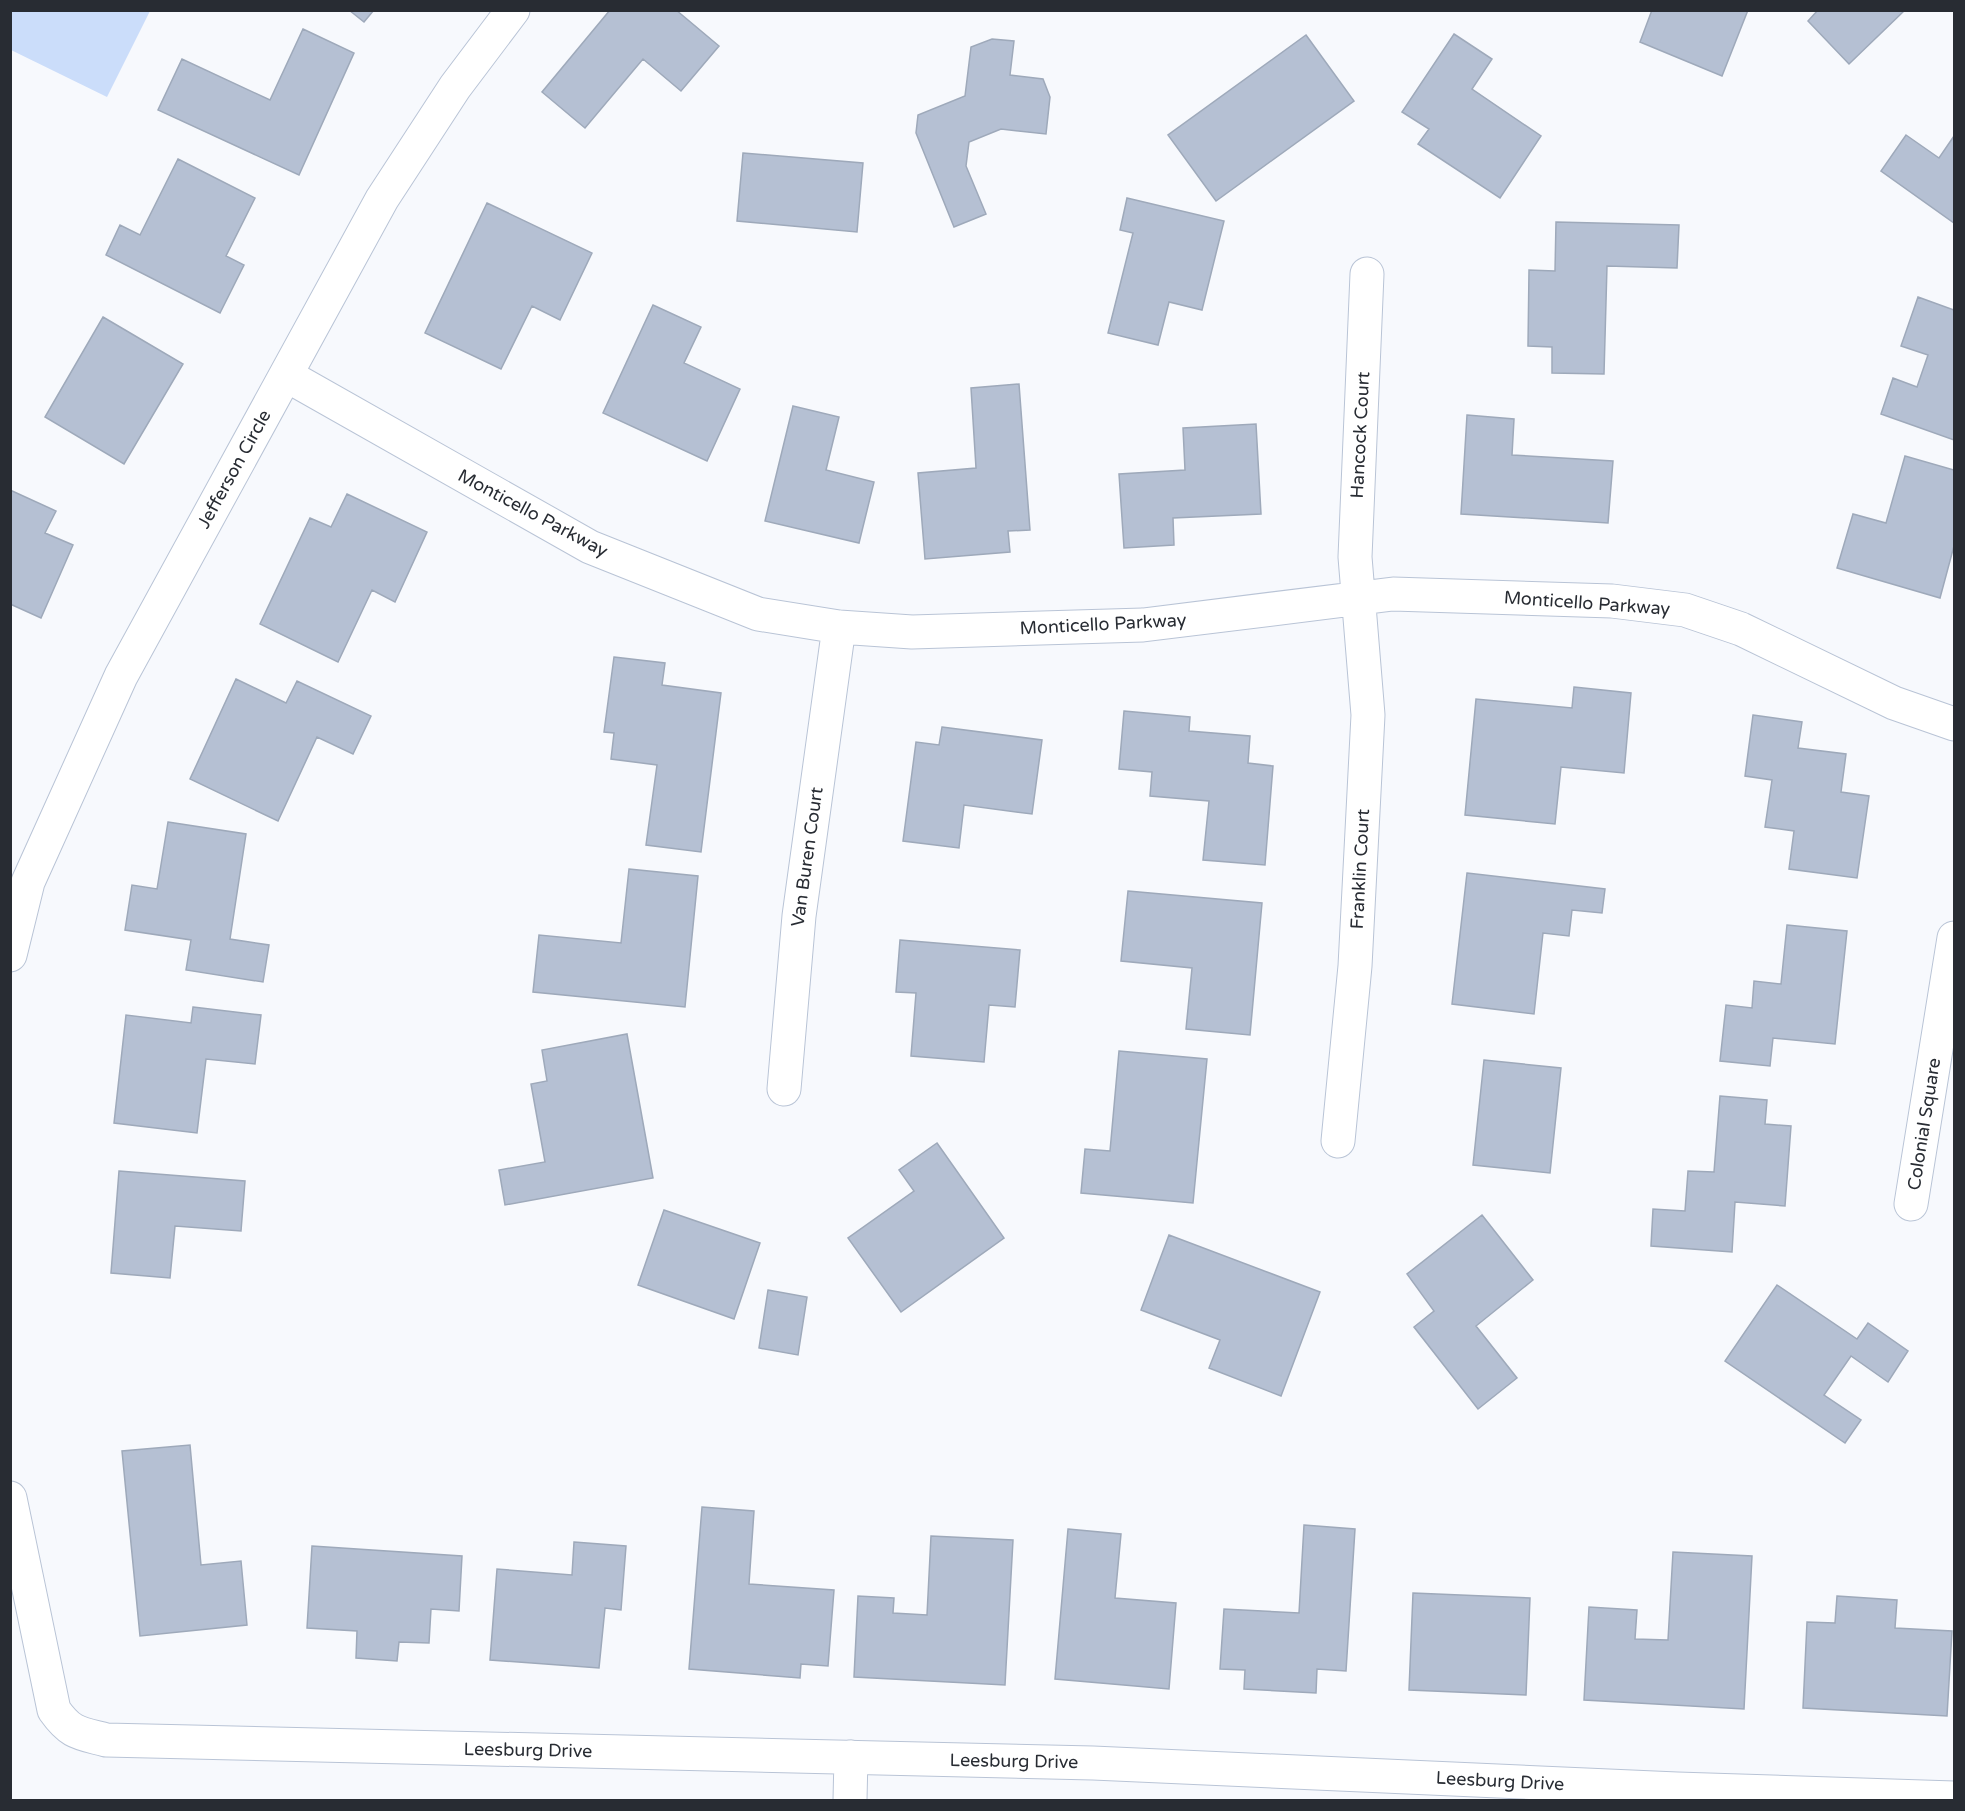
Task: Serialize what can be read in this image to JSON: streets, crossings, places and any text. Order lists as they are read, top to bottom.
{
  "streets": {
    "street": [
      "Hancock Court",
      "Jefferson Circle",
      "Monticello Parkway",
      "Van Buren Court",
      "Franklin Court",
      "Colonial Square",
      "Leesburg Drive"
    ]
  },
  "crossings": [
    ["Hancock Court", "Monticello Parkway"],
    ["Hancock Court", "Franklin Court"],
    ["Jefferson Circle", "Monticello Parkway"],
    ["Monticello Parkway", "Van Buren Court"],
    ["Monticello Parkway", "Franklin Court"]
  ]
}
